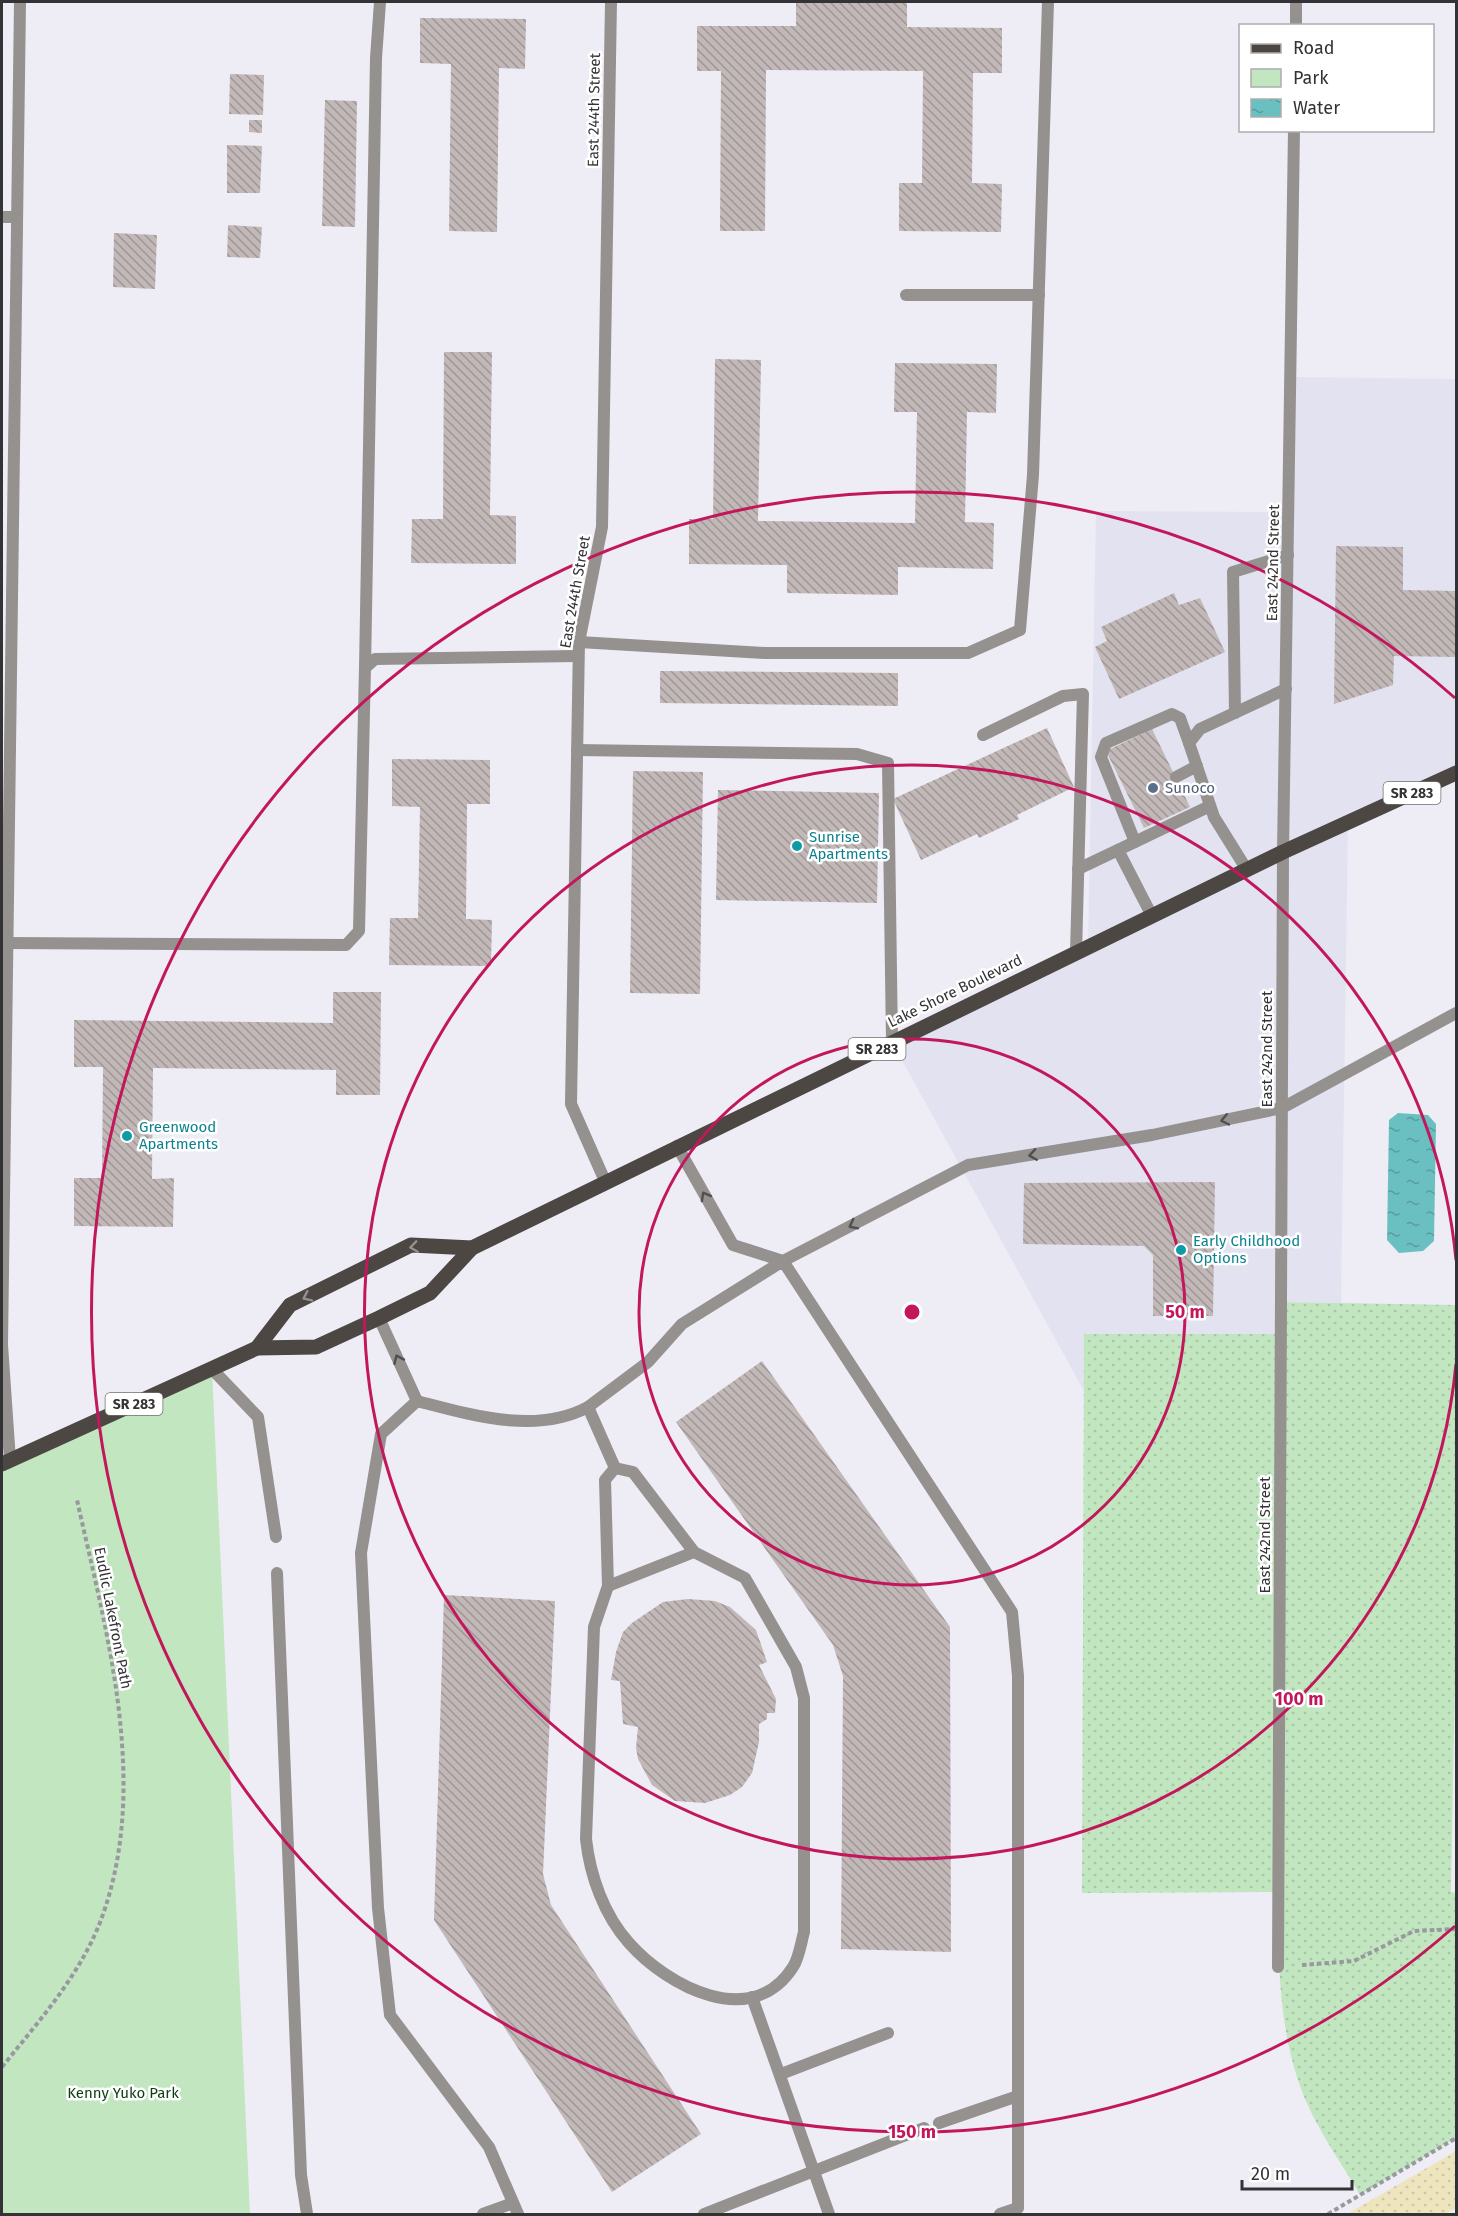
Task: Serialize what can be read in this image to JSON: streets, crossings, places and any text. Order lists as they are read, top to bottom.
{
  "streets": {
    "main road": ["SR 283", "Lake Shore Boulevard"],
    "street": ["East 244th Street", "East 242nd Street"],
    "path": ["Eudlic Lakefront Path"]
  },
  "crossings": [
    ["East 244th Street", "Lake Shore Boulevard"],
    ["East 242nd Street", "Lake Shore Boulevard"]
  ],
  "parks": ["Kenny Yuko Park"],
  "places": [
    "Sunoco",
    "Sunrise Apartments",
    "Greenwood Apartments",
    "Early Childhood Options"
  ],
  "legend": ["Road", "Park", "Water"],
  "scale_bar": "20 m",
  "rings": ["50 m", "100 m", "150 m"]
}
